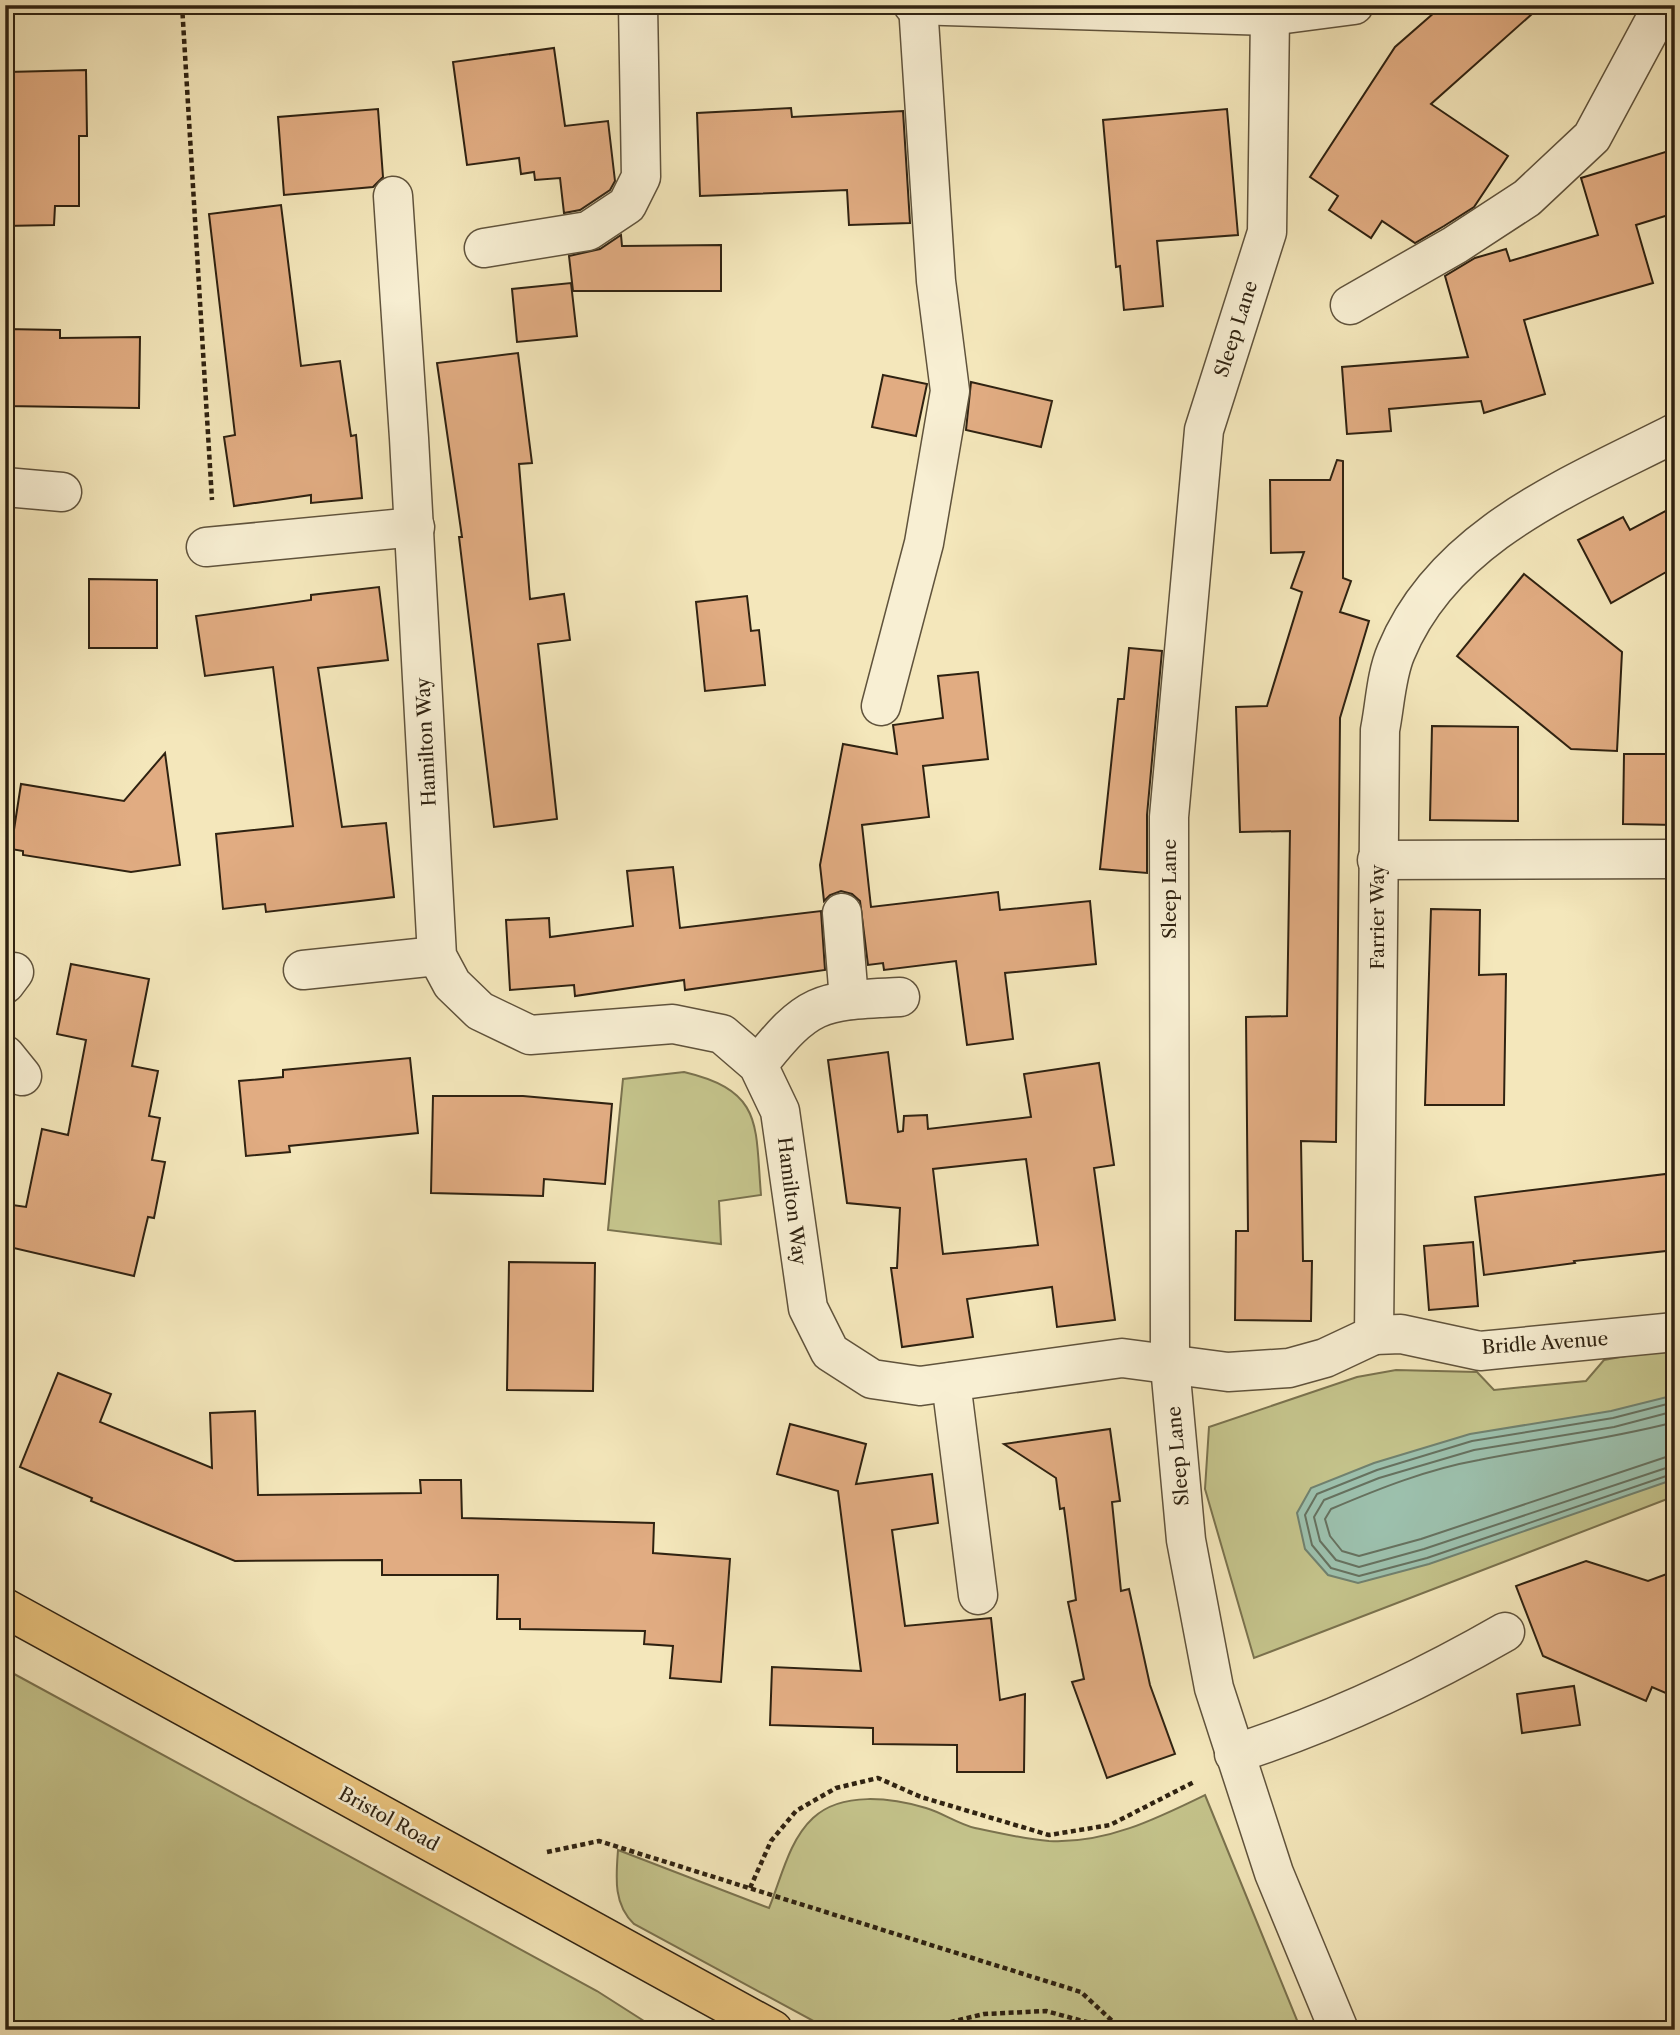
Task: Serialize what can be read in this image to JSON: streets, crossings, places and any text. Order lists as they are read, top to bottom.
{
  "streets": {
    "highway": ["Bristol Road"],
    "street": [
      "Sleep Lane",
      "Hamilton Way",
      "Farrier Way",
      "Bridle Avenue"
    ]
  },
  "crossings": [
    ["Sleep Lane", "Hamilton Way"],
    ["Farrier Way", "Bridle Avenue"]
  ]
}
